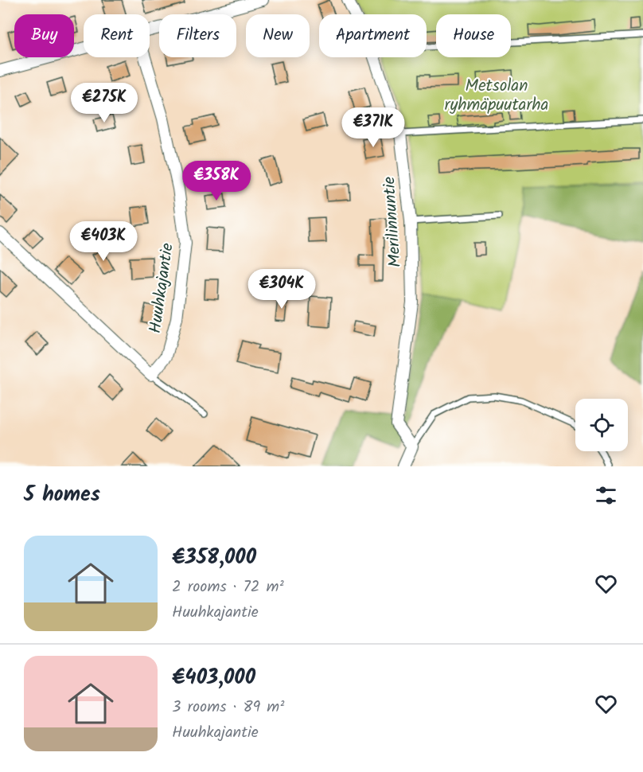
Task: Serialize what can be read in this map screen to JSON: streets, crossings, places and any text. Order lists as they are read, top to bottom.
{
  "streets": {
    "street": ["Merilinnuntie", "Huuhkajantie"]
  },
  "parks": ["Metsolan ryhmäpuutarha"],
  "page": {
    "chip": [
      "Buy",
      "Rent",
      "Filters",
      "New",
      "Apartment",
      "House"
    ],
    "price": [
      "€275K",
      "€371K",
      "€358K",
      "€403K",
      "€304K"
    ],
    "heading": "5 homes",
    "list": [
      {
        "name": "€358,000",
        "note": "2 rooms · 72 m² · Huuhkajantie"
      },
      {
        "name": "€403,000",
        "note": "3 rooms · 89 m² · Huuhkajantie"
      }
    ]
  }
}
